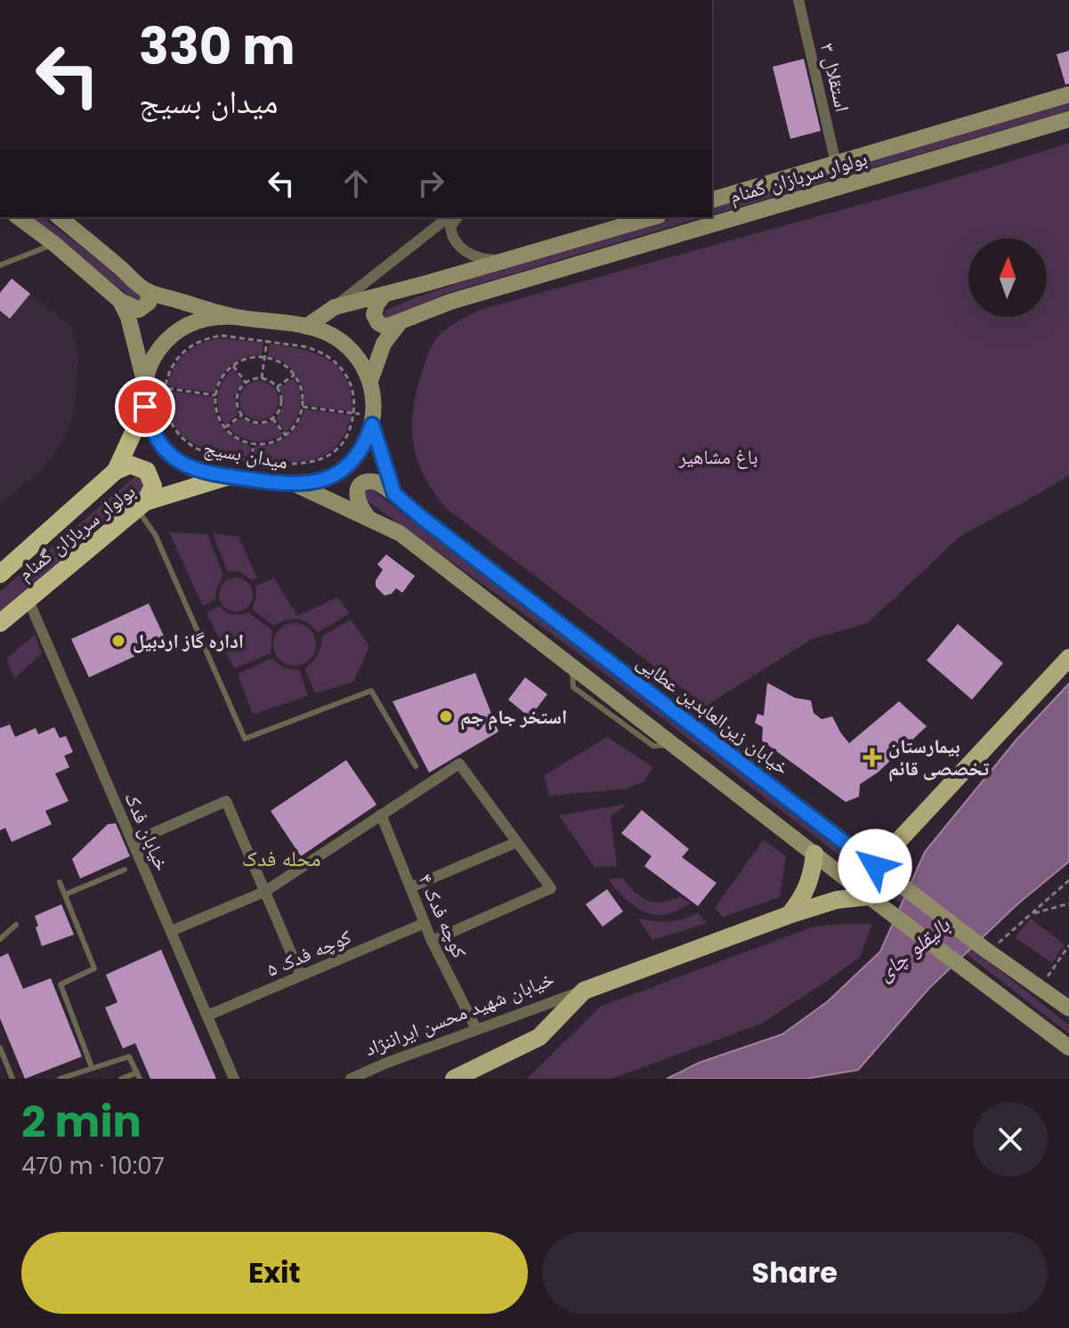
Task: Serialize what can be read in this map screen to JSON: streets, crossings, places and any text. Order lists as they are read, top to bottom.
{
  "streets": {
    "highway": ["بولوار سربازان گمنام"],
    "main road": ["میدان بسیج", "خیابان زین‌العابدین عطایی", "خیابان شهید محسن ایراننژاد"],
    "street": [
      "استقلال ۳",
      "خیابان فدک",
      "کوچه فدک ۴",
      "کوچه فدک ۵"
    ]
  },
  "crossings": [
    ["استقلال ۳", "بولوار سربازان گمنام"],
    ["بولوار سربازان گمنام", "میدان بسیج"],
    ["بولوار سربازان گمنام", "خیابان فدک"],
    ["خیابان فدک", "کوچه فدک ۵"],
    ["کوچه فدک ۴", "کوچه فدک ۵"],
    ["کوچه فدک ۴", "خیابان شهید محسن ایراننژاد"]
  ],
  "districts": ["محله فدک"],
  "water": ["بالیقلو چای"],
  "parks": ["باغ مشاهیر"],
  "places": {
    "other": ["اداره گاز اردبیل", "استخر جام جم"],
    "health": ["بیمارستان تخصصی قائم"]
  },
  "north": "top",
  "page": {
    "turn": ["330 m", "میدان بسیج"],
    "heading": ["2 min", "470 m · 10:07"],
    "buttons": ["Exit", "Share"]
  }
}
